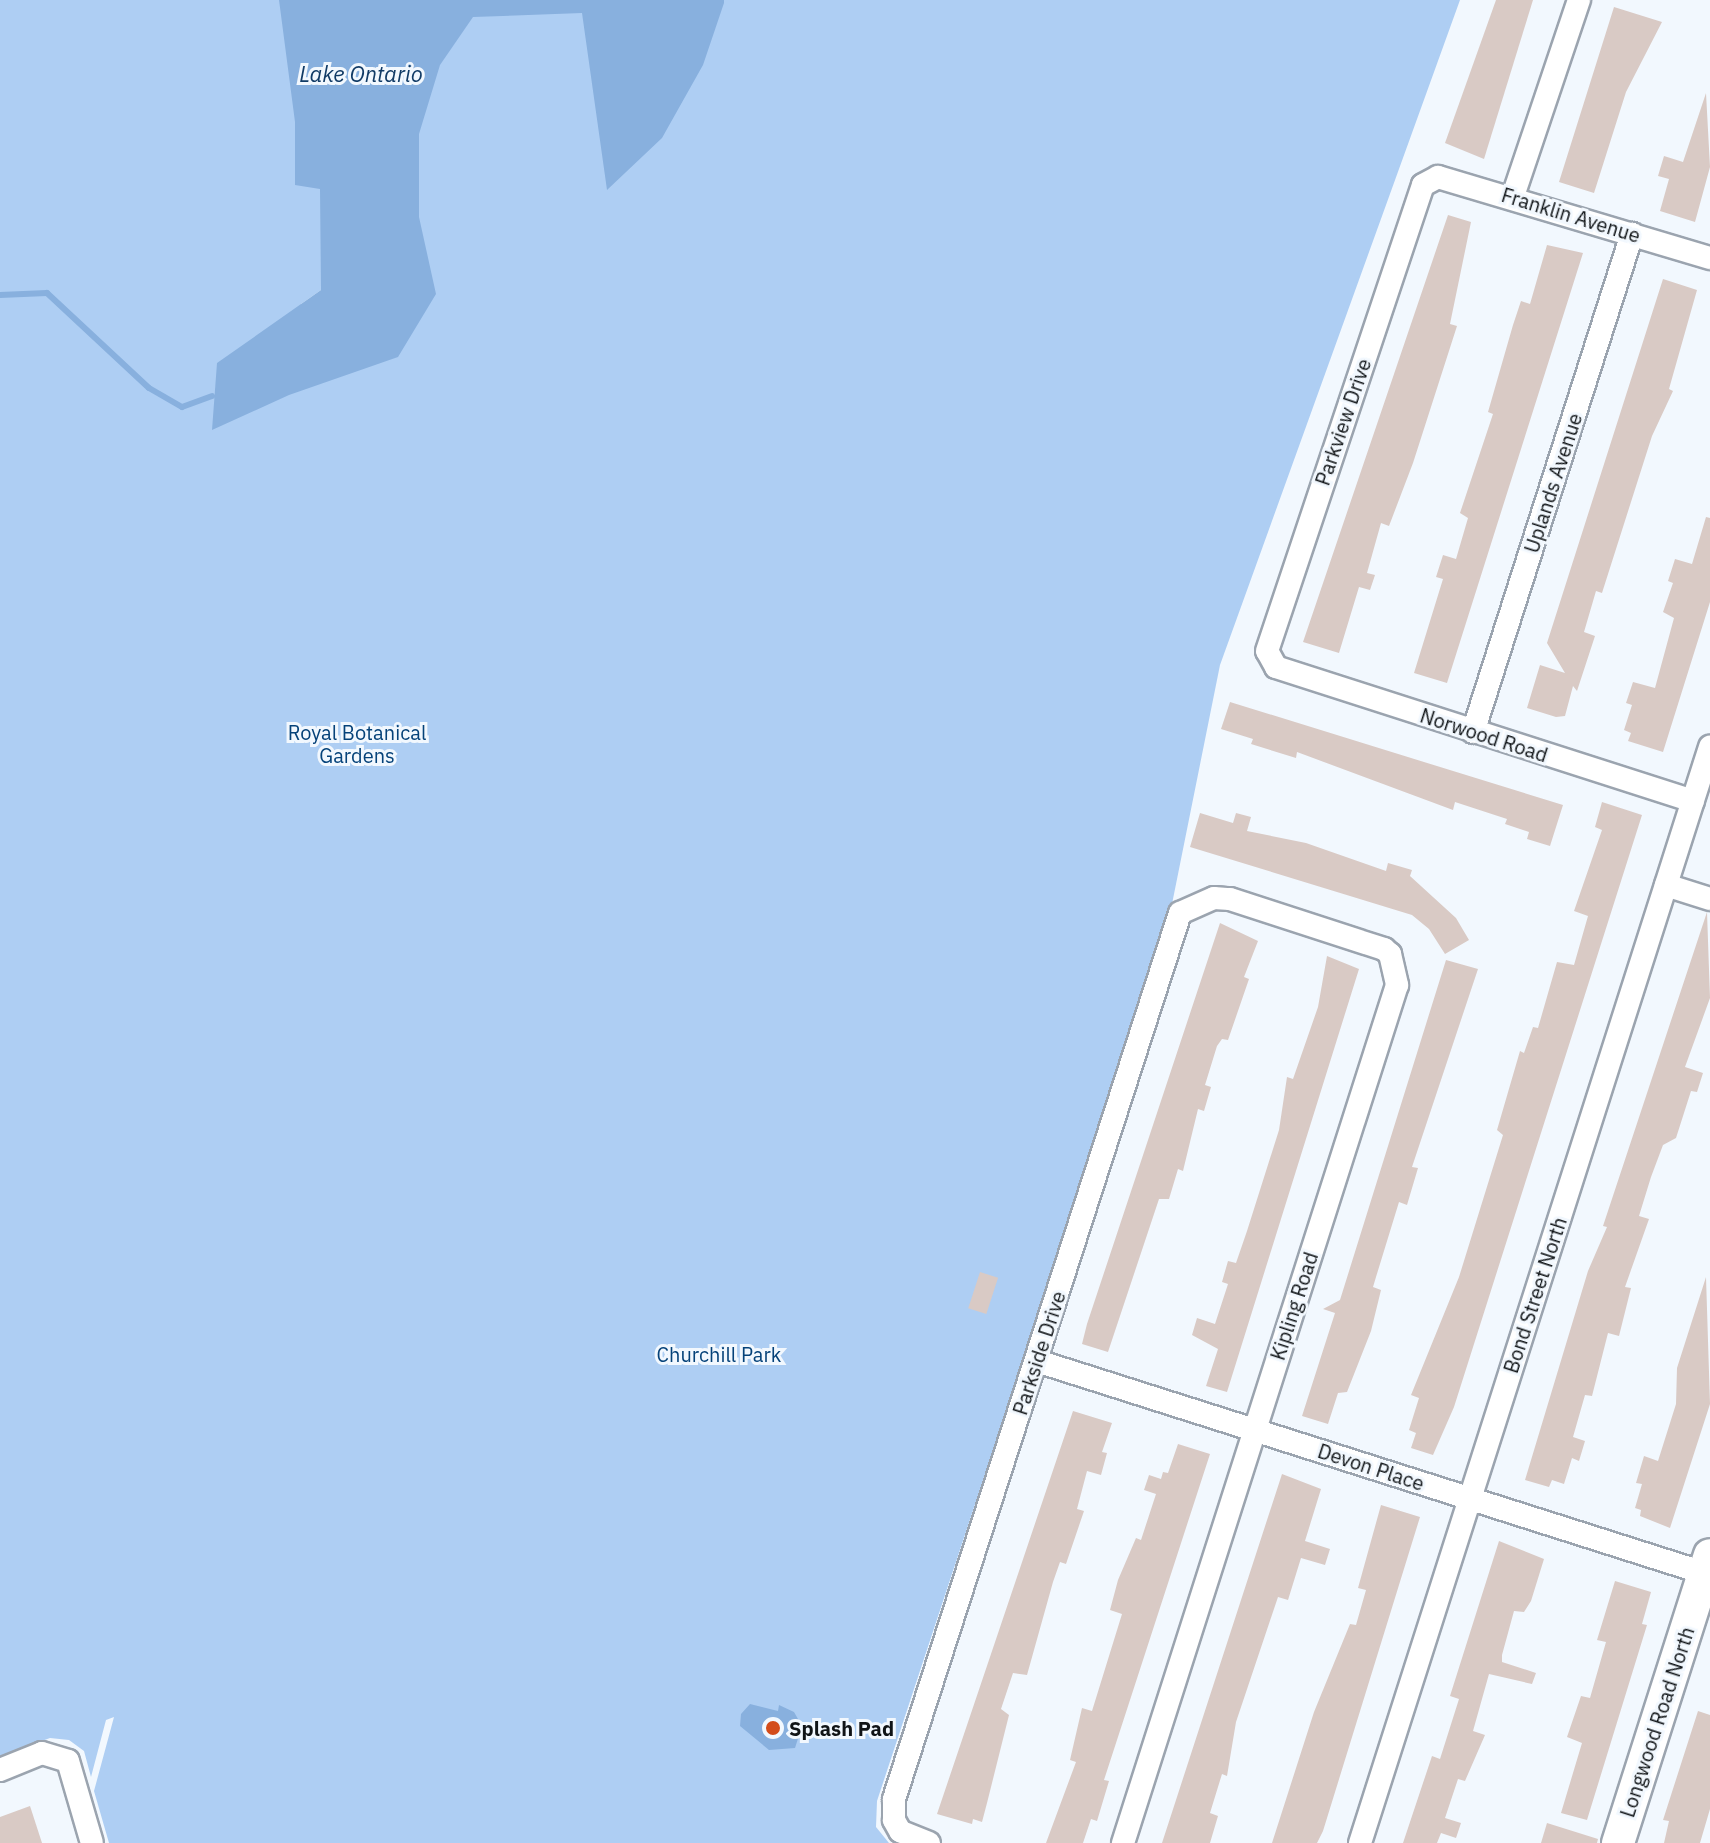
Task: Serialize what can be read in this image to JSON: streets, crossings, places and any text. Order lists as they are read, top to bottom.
{
  "streets": {
    "street": [
      "Franklin Avenue",
      "Parkview Drive",
      "Uplands Avenue",
      "Norwood Road",
      "Bond Street North",
      "Kipling Road",
      "Parkside Drive",
      "Devon Place",
      "Longwood Road North"
    ]
  },
  "crossings": [
    ["Franklin Avenue", "Parkview Drive"],
    ["Franklin Avenue", "Uplands Avenue"],
    ["Parkview Drive", "Norwood Road"],
    ["Uplands Avenue", "Norwood Road"],
    ["Norwood Road", "Bond Street North"],
    ["Bond Street North", "Devon Place"],
    ["Kipling Road", "Parkside Drive"],
    ["Kipling Road", "Devon Place"],
    ["Parkside Drive", "Devon Place"],
    ["Devon Place", "Longwood Road North"]
  ],
  "water": ["Lake Ontario"],
  "parks": ["Royal Botanical Gardens", "Churchill Park"],
  "places": ["Splash Pad"]
}
